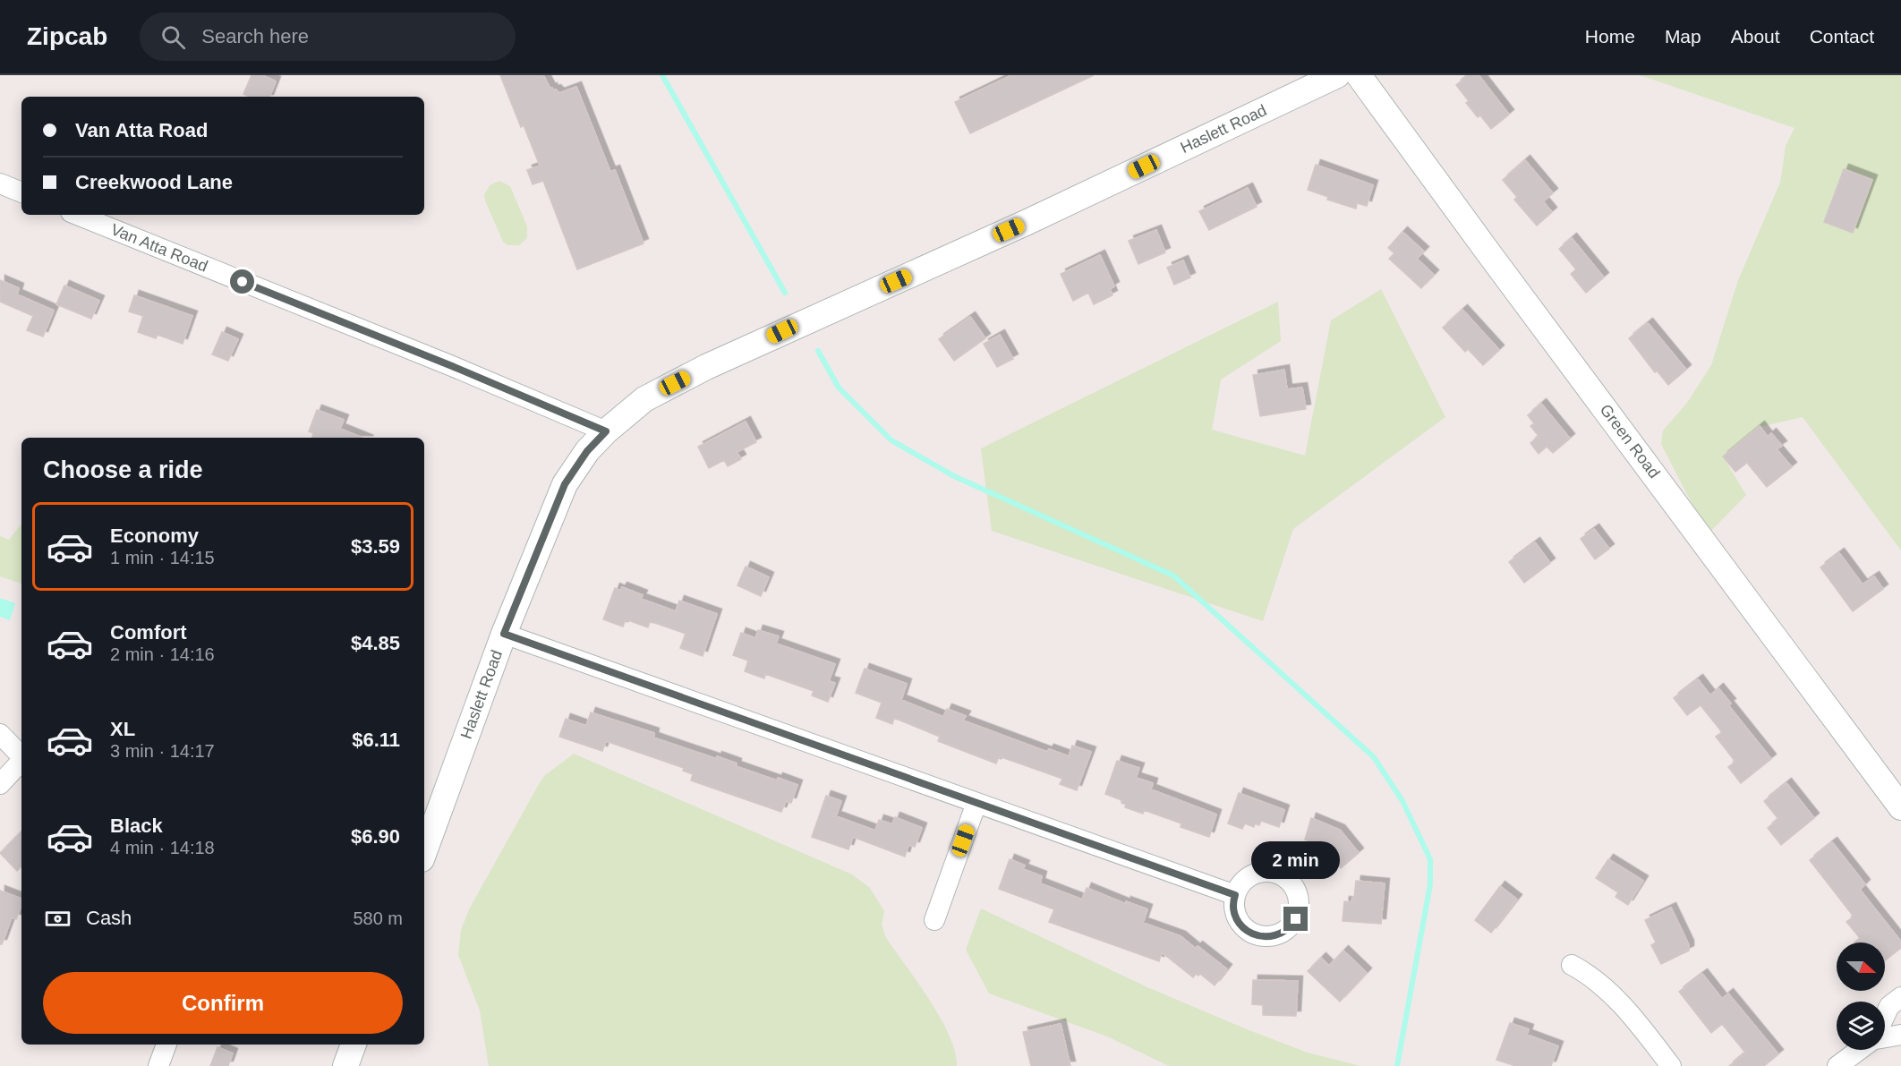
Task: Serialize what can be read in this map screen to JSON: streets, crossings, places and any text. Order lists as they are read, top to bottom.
{
  "streets": {
    "street": ["Haslett Road", "Van Atta Road", "Green Road"]
  },
  "crossings": [
    ["Haslett Road", "Van Atta Road"]
  ],
  "north": "right",
  "page": {
    "header": "Zipcab",
    "search": "Search here",
    "nav": [
      "Home",
      "Map",
      "About",
      "Contact"
    ],
    "banner": ["Van Atta Road", "Creekwood Lane"],
    "heading": "Choose a ride",
    "list": [
      {
        "name": "Economy",
        "note": "1 min · 14:15",
        "value": "$3.59"
      },
      {
        "name": "Comfort",
        "note": "2 min · 14:16",
        "value": "$4.85"
      },
      {
        "name": "XL",
        "note": "3 min · 14:17",
        "value": "$6.11"
      },
      {
        "name": "Black",
        "note": "4 min · 14:18",
        "value": "$6.90"
      }
    ],
    "bubble": "2 min",
    "pay": ["Cash", "580 m"],
    "buttons": "Confirm"
  }
}
